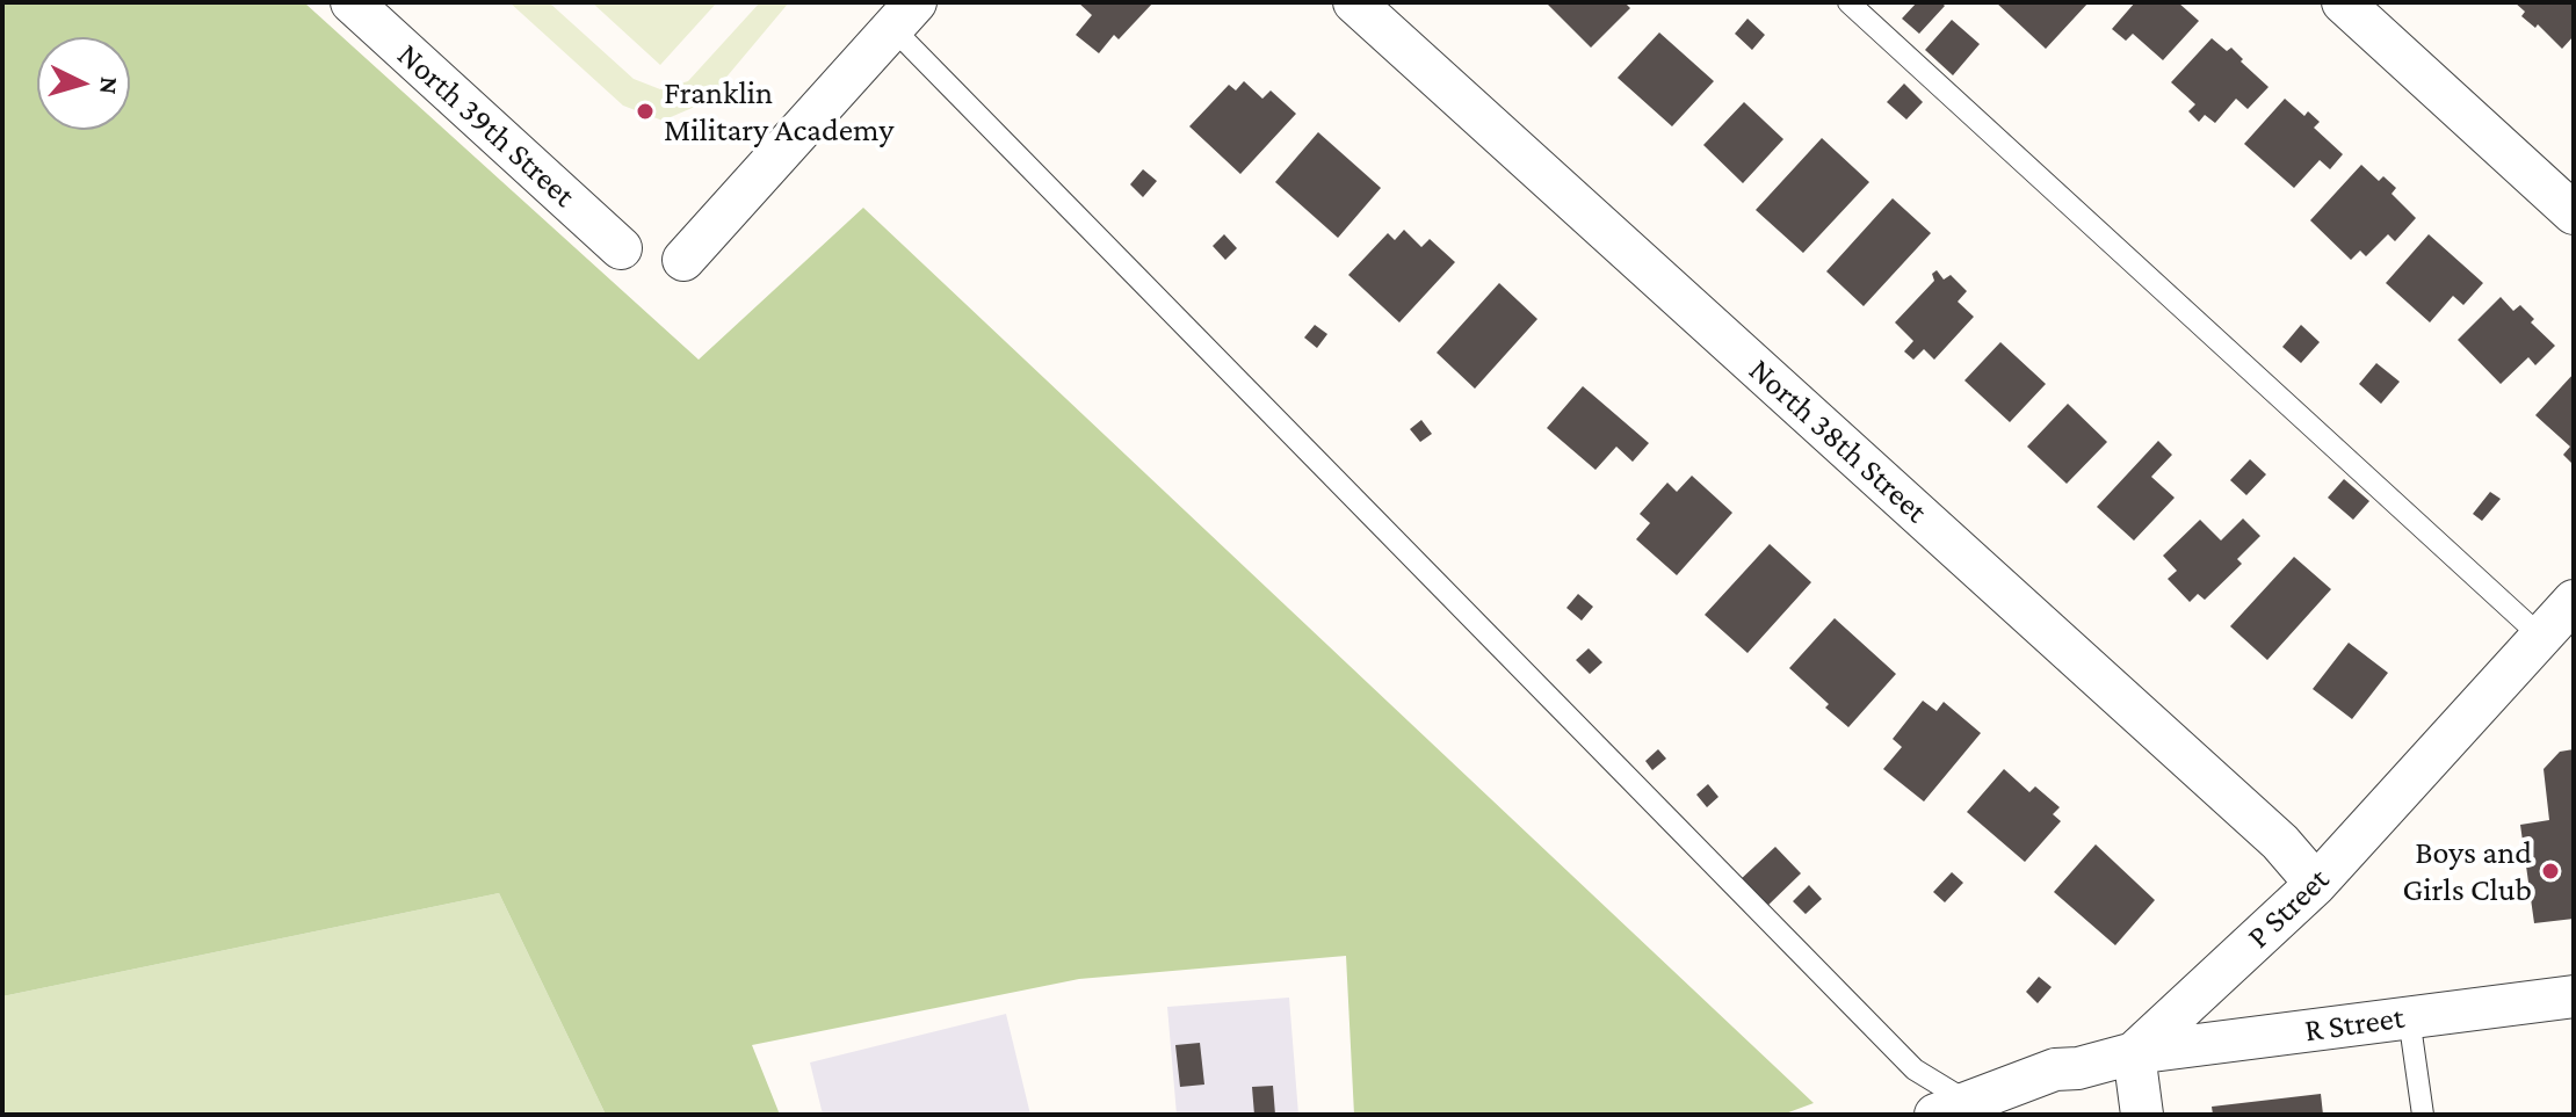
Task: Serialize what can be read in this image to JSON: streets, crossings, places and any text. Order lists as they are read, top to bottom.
{
  "streets": {
    "street": [
      "North 39th Street",
      "North 38th Street",
      "P Street",
      "R Street"
    ]
  },
  "crossings": [
    ["North 38th Street", "P Street"],
    ["P Street", "R Street"]
  ],
  "places": ["Franklin Military Academy", "Boys and Girls Club"],
  "north": "right"
}
